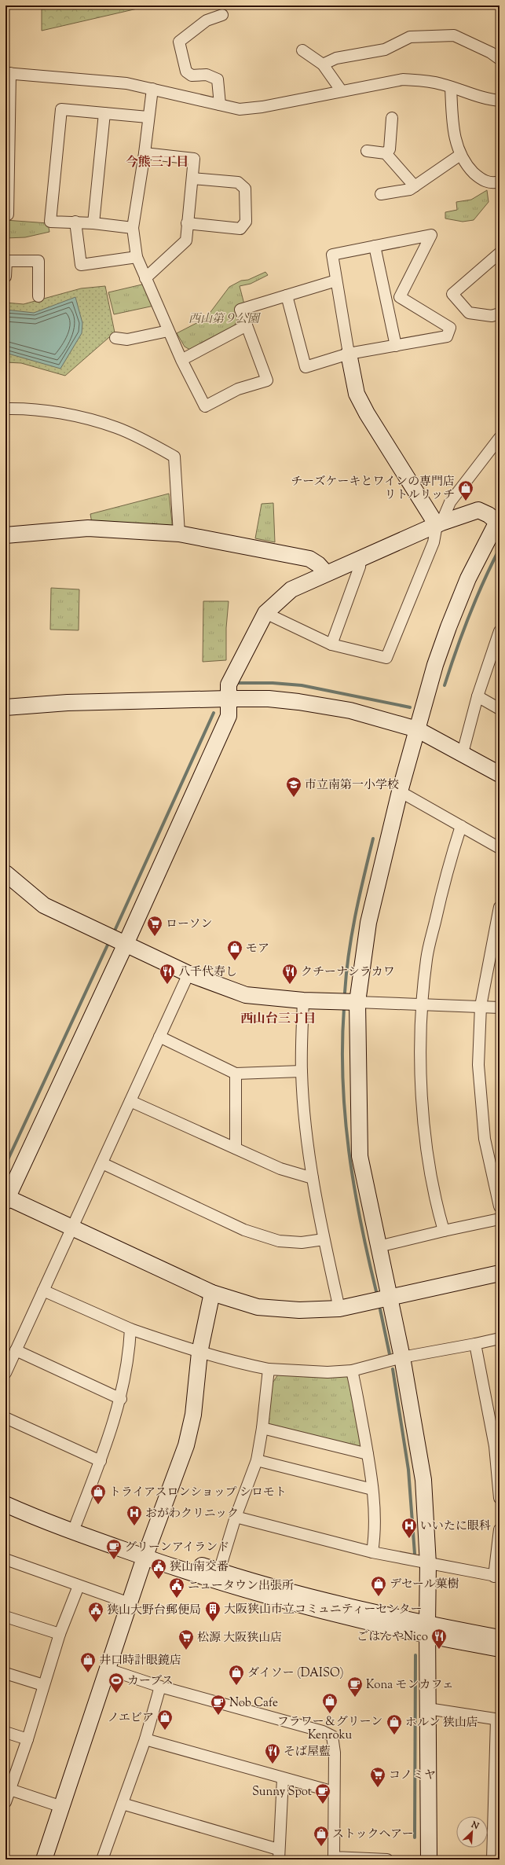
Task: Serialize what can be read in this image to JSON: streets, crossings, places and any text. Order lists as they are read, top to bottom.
{
  "districts": ["今熊三丁目", "西山台三丁目"],
  "parks": ["西山第９公園"],
  "places": {
    "shop": [
      "チーズケーキとワインの専門店 リトルリッチ",
      "モア",
      "トライアスロンショップ シロモト",
      "デセール菓樹",
      "井口時計眼鏡店",
      "ダイソー (DAISO)",
      "フラワー＆グリーン Kenroku",
      "ノエビア",
      "ホルン 狭山店",
      "ストックヘアー"
    ],
    "school or university": ["市立南第一小学校"],
    "supermarket": ["ローソン", "松源 大阪狭山店", "コノミヤ"],
    "restaurant": [
      "八千代寿し",
      "クチーナシラカワ",
      "ごはんやNico",
      "そば屋藍"
    ],
    "hospital": ["おがわクリニック", "いいたに眼科"],
    "cafe": [
      "グリーンアイランド",
      "Kona モンカフェ",
      "Nob Cafe",
      "Sunny Spot"
    ],
    "public building": ["狭山南交番", "ニュータウン出張所", "狭山大野台郵便局"],
    "building": ["大阪狭山市立コミュニティーセンター"],
    "sports": ["カーブス"]
  },
  "north": "top right"
}
